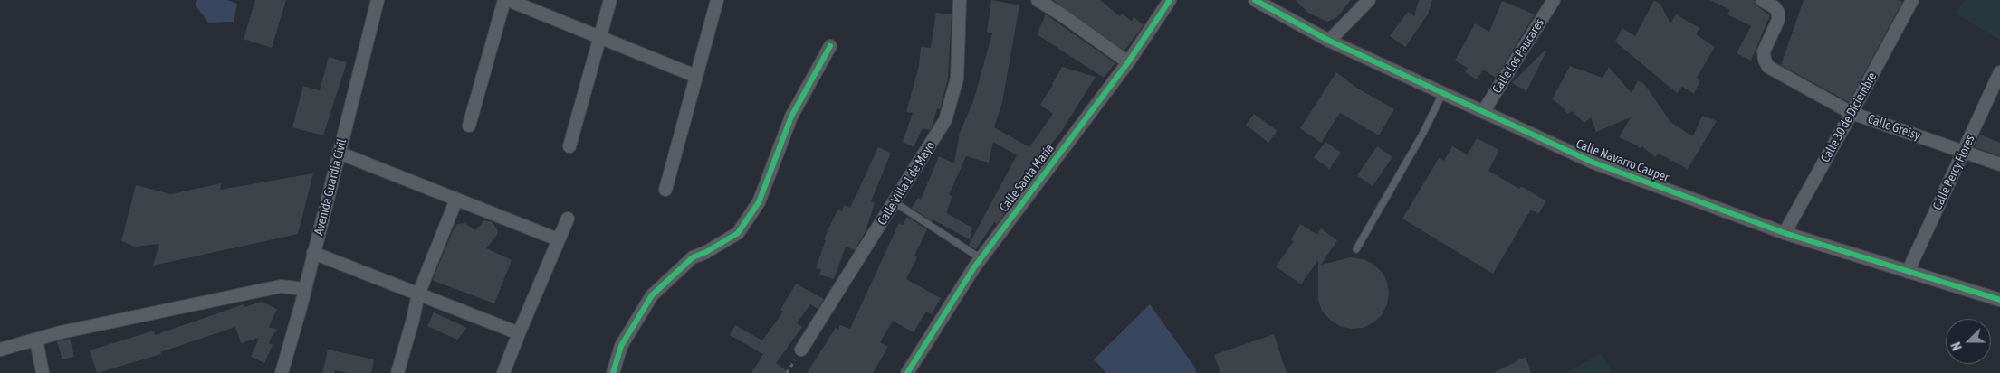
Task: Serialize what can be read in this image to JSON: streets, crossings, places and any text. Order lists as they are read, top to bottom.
{
  "streets": {
    "street": [
      "Calle Los Paucares",
      "Calle 30 de Diciembre",
      "Calle Greisy",
      "Calle Navarro Cauper",
      "Calle Percy Flores",
      "Calle Santa María",
      "Calle Villa 1 de Mayo",
      "Avenida Guardia Civil"
    ]
  },
  "crossings": [
    ["Calle Los Paucares", "Calle Navarro Cauper"],
    ["Calle 30 de Diciembre", "Calle Greisy"],
    ["Calle 30 de Diciembre", "Calle Navarro Cauper"],
    ["Calle Greisy", "Calle Percy Flores"],
    ["Calle Navarro Cauper", "Calle Percy Flores"]
  ],
  "north": "left"
}
